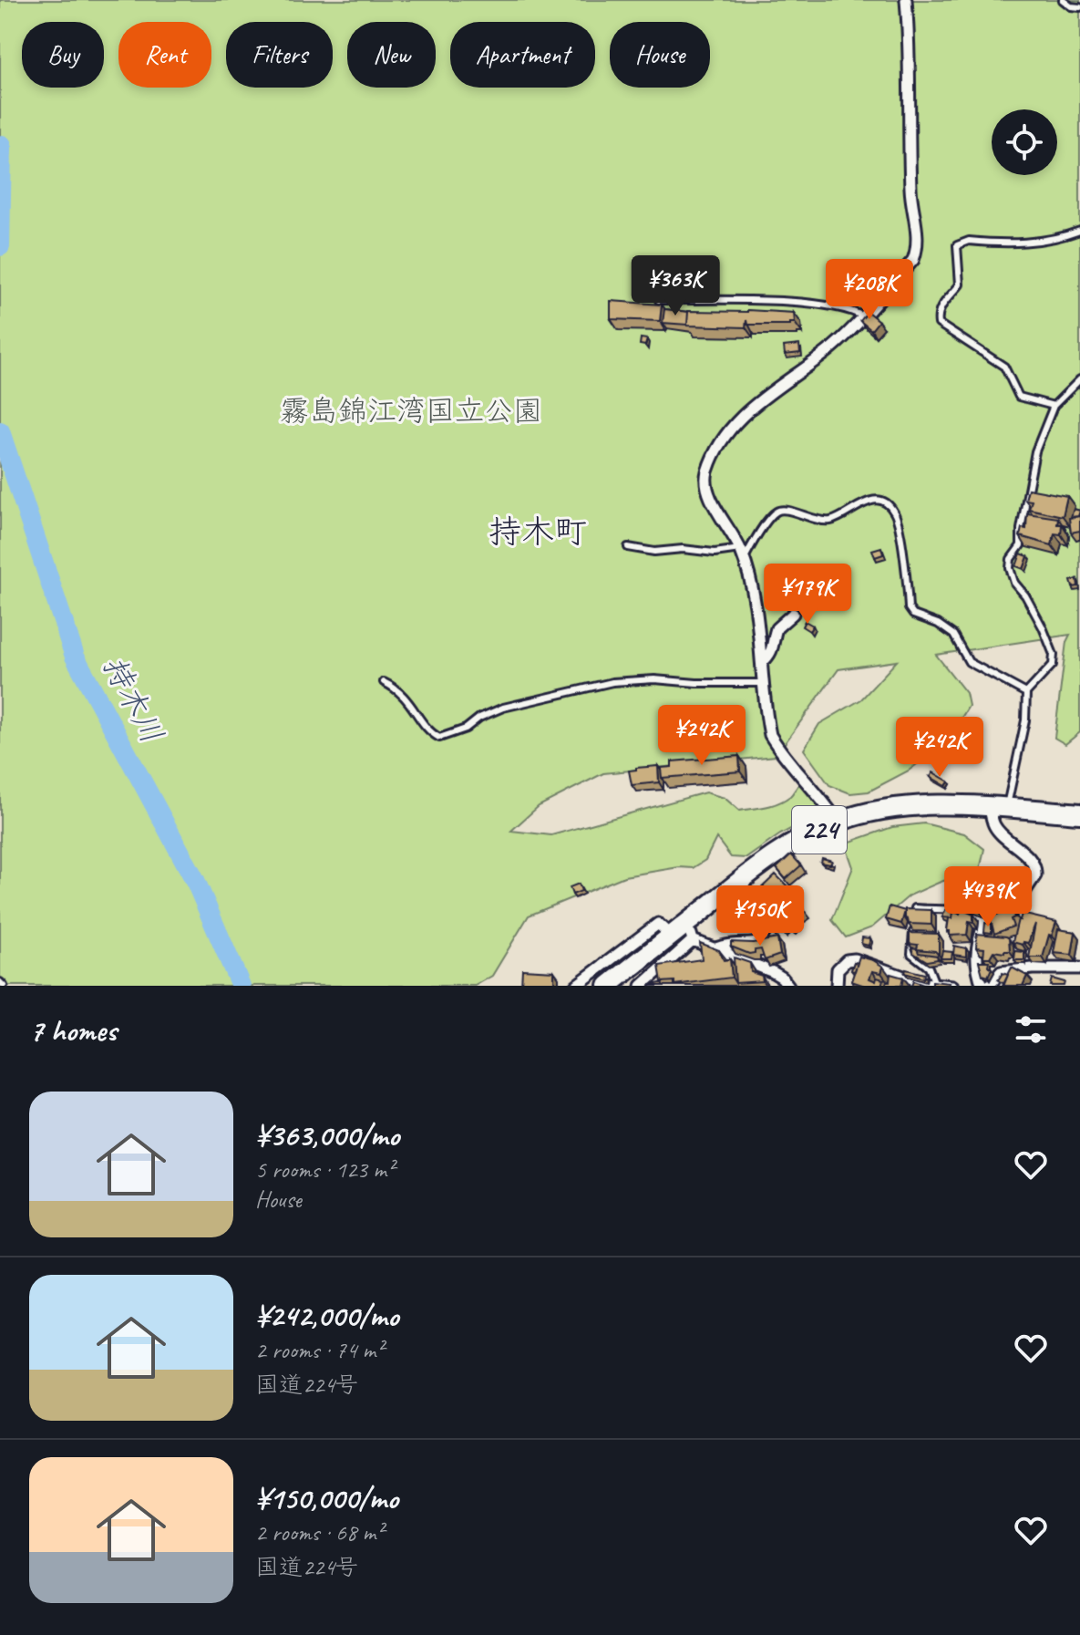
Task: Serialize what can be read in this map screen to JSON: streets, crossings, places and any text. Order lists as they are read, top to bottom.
{
  "streets": {
    "highway": ["224"]
  },
  "districts": ["持木町"],
  "water": ["持木川"],
  "parks": ["霧島錦江湾国立公園"],
  "page": {
    "chip": [
      "Buy",
      "Rent",
      "Filters",
      "New",
      "Apartment",
      "House"
    ],
    "price": [
      "¥363K",
      "¥208K",
      "¥179K",
      "¥242K",
      "¥242K",
      "¥439K",
      "¥150K"
    ],
    "heading": "7 homes",
    "list": [
      {
        "name": "¥363,000/mo",
        "note": "5 rooms · 123 m² · House"
      },
      {
        "name": "¥242,000/mo",
        "note": "2 rooms · 74 m² · 国道224号"
      },
      {
        "name": "¥150,000/mo",
        "note": "2 rooms · 68 m² · 国道224号"
      }
    ]
  }
}
